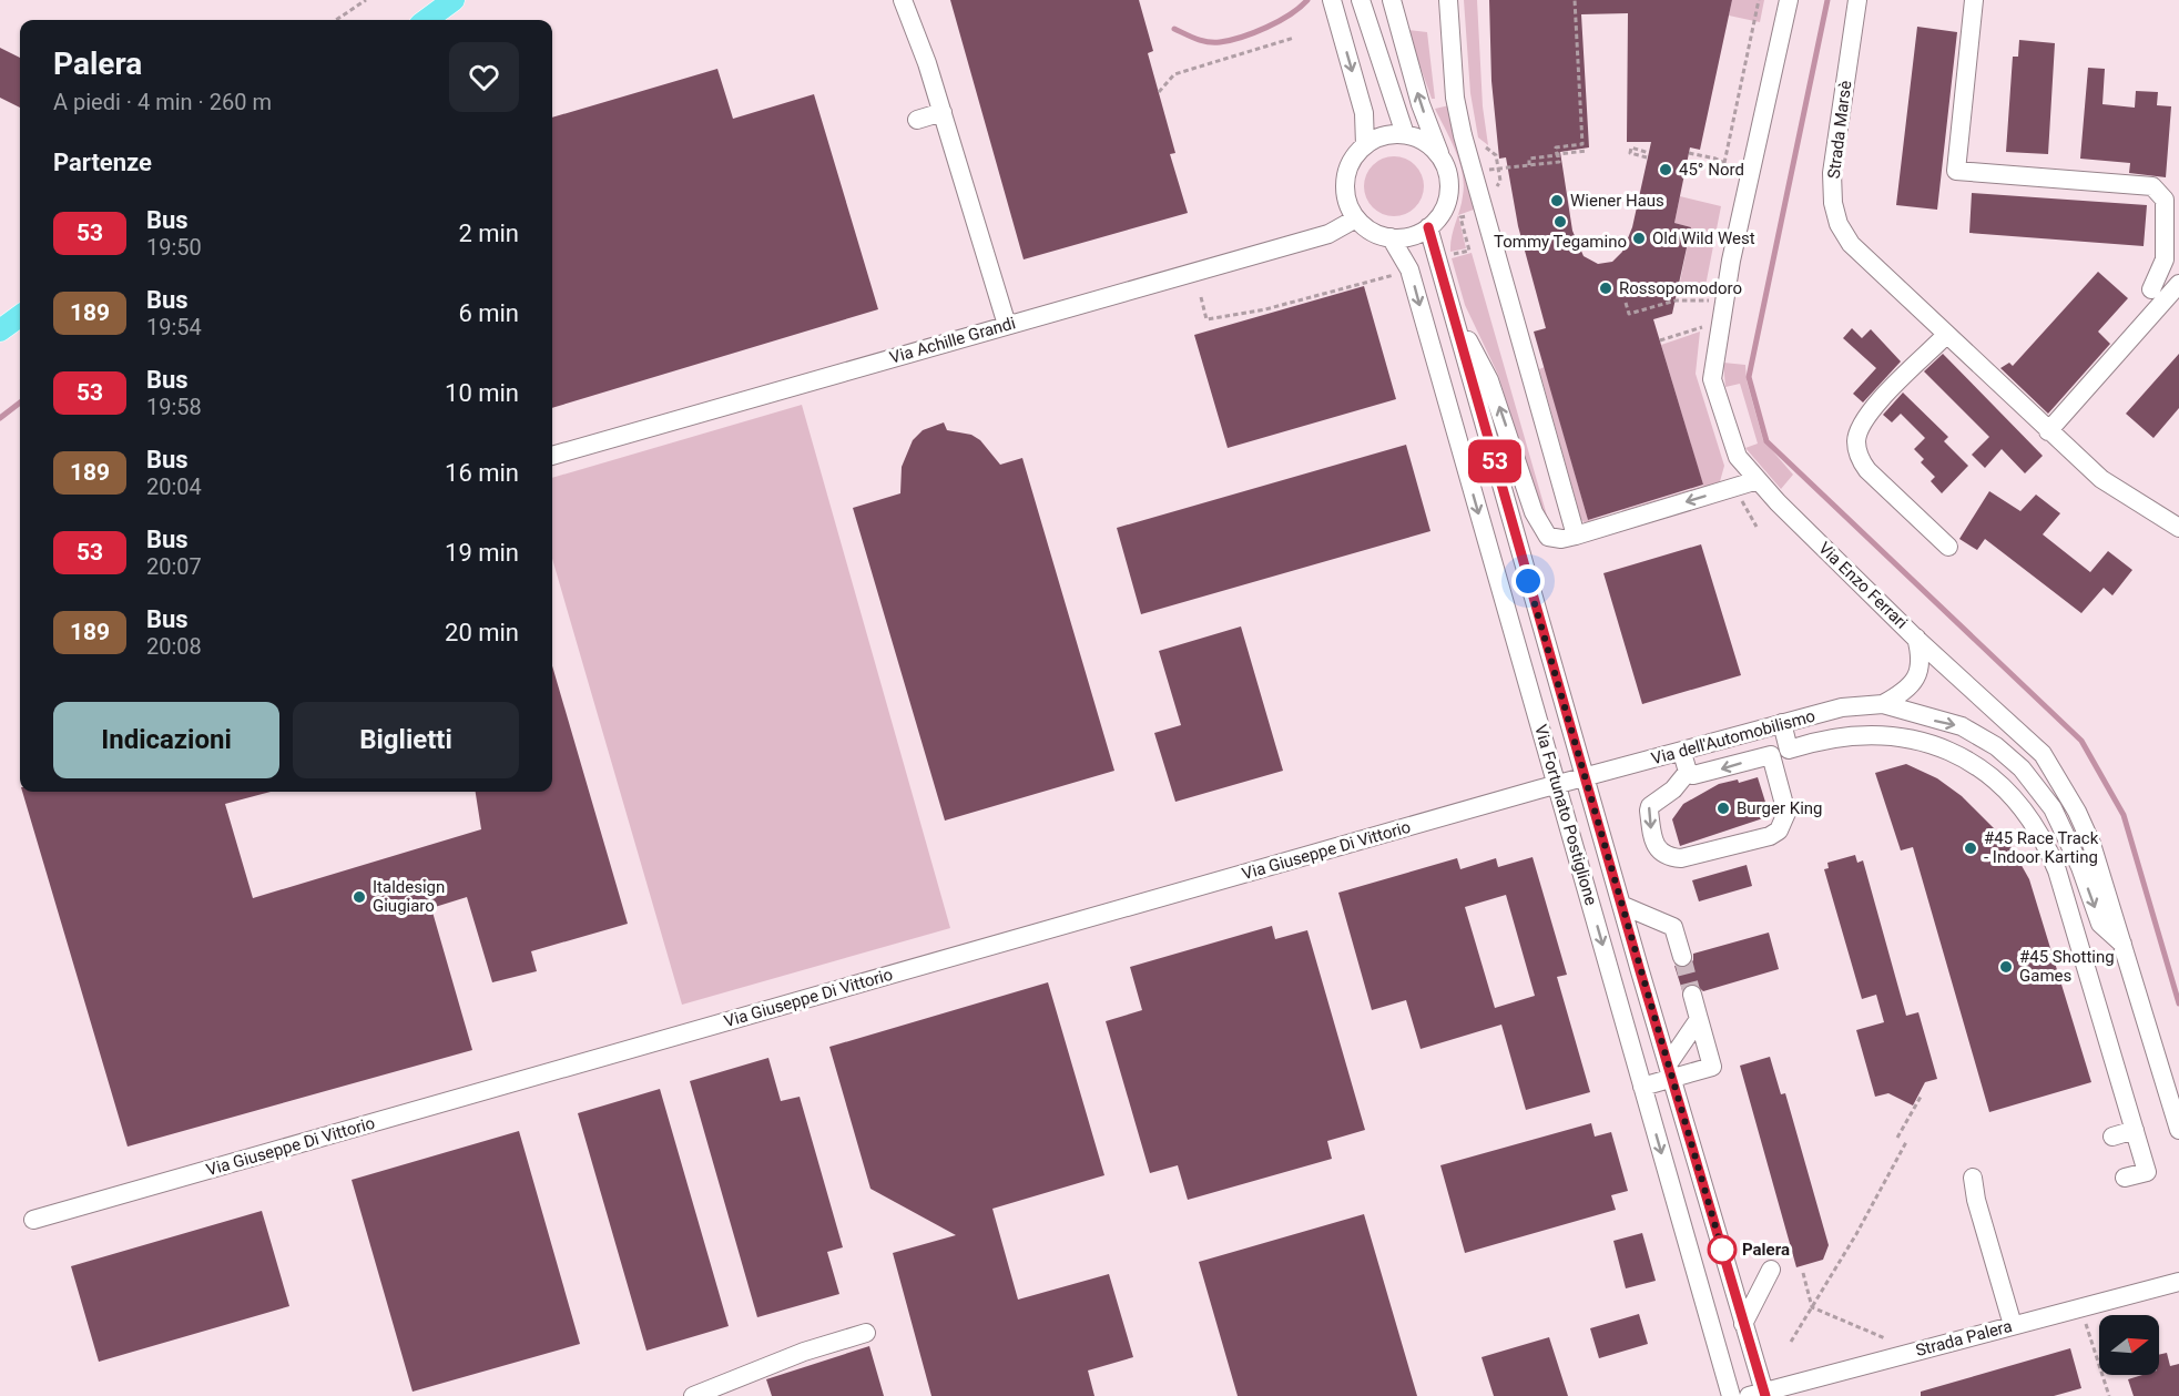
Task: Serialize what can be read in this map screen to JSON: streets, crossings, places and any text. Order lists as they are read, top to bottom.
{
  "streets": {
    "street": [
      "Strada Marsè",
      "Via Achille Grandi",
      "Via Enzo Ferrari",
      "Via dell'Automobilismo",
      "Via Fortunato Postiglione",
      "Via Giuseppe Di Vittorio",
      "Strada Palera"
    ]
  },
  "crossings": [
    ["Via Achille Grandi", "Via Fortunato Postiglione"],
    ["Via Enzo Ferrari", "Via dell'Automobilismo"],
    ["Via dell'Automobilismo", "Via Fortunato Postiglione"],
    ["Via dell'Automobilismo", "Via Giuseppe Di Vittorio"],
    ["Via Fortunato Postiglione", "Via Giuseppe Di Vittorio"],
    ["Via Fortunato Postiglione", "Strada Palera"]
  ],
  "one_way": ["Via dell'Automobilismo"],
  "places": [
    "45° Nord",
    "Wiener Haus",
    "Tommy Tegamino",
    "Old Wild West",
    "Rossopomodoro",
    "Burger King",
    "#45 Race Track - Indoor Karting",
    "Italdesign Giugiaro",
    "#45 Shotting Games",
    "Palera"
  ],
  "lines": ["bus line 53"],
  "north": "right",
  "page": {
    "on_map": "53",
    "heading": [
      ["Palera", "A piedi · 4 min · 260 m"],
      "Partenze"
    ],
    "list": [
      {
        "mark": "53",
        "name": "Bus",
        "note": "19:50",
        "value": "2 min"
      },
      {
        "mark": "189",
        "name": "Bus",
        "note": "19:54",
        "value": "6 min"
      },
      {
        "mark": "53",
        "name": "Bus",
        "note": "19:58",
        "value": "10 min"
      },
      {
        "mark": "189",
        "name": "Bus",
        "note": "20:04",
        "value": "16 min"
      },
      {
        "mark": "53",
        "name": "Bus",
        "note": "20:07",
        "value": "19 min"
      },
      {
        "mark": "189",
        "name": "Bus",
        "note": "20:08",
        "value": "20 min"
      }
    ],
    "buttons": ["Indicazioni", "Biglietti"]
  }
}
